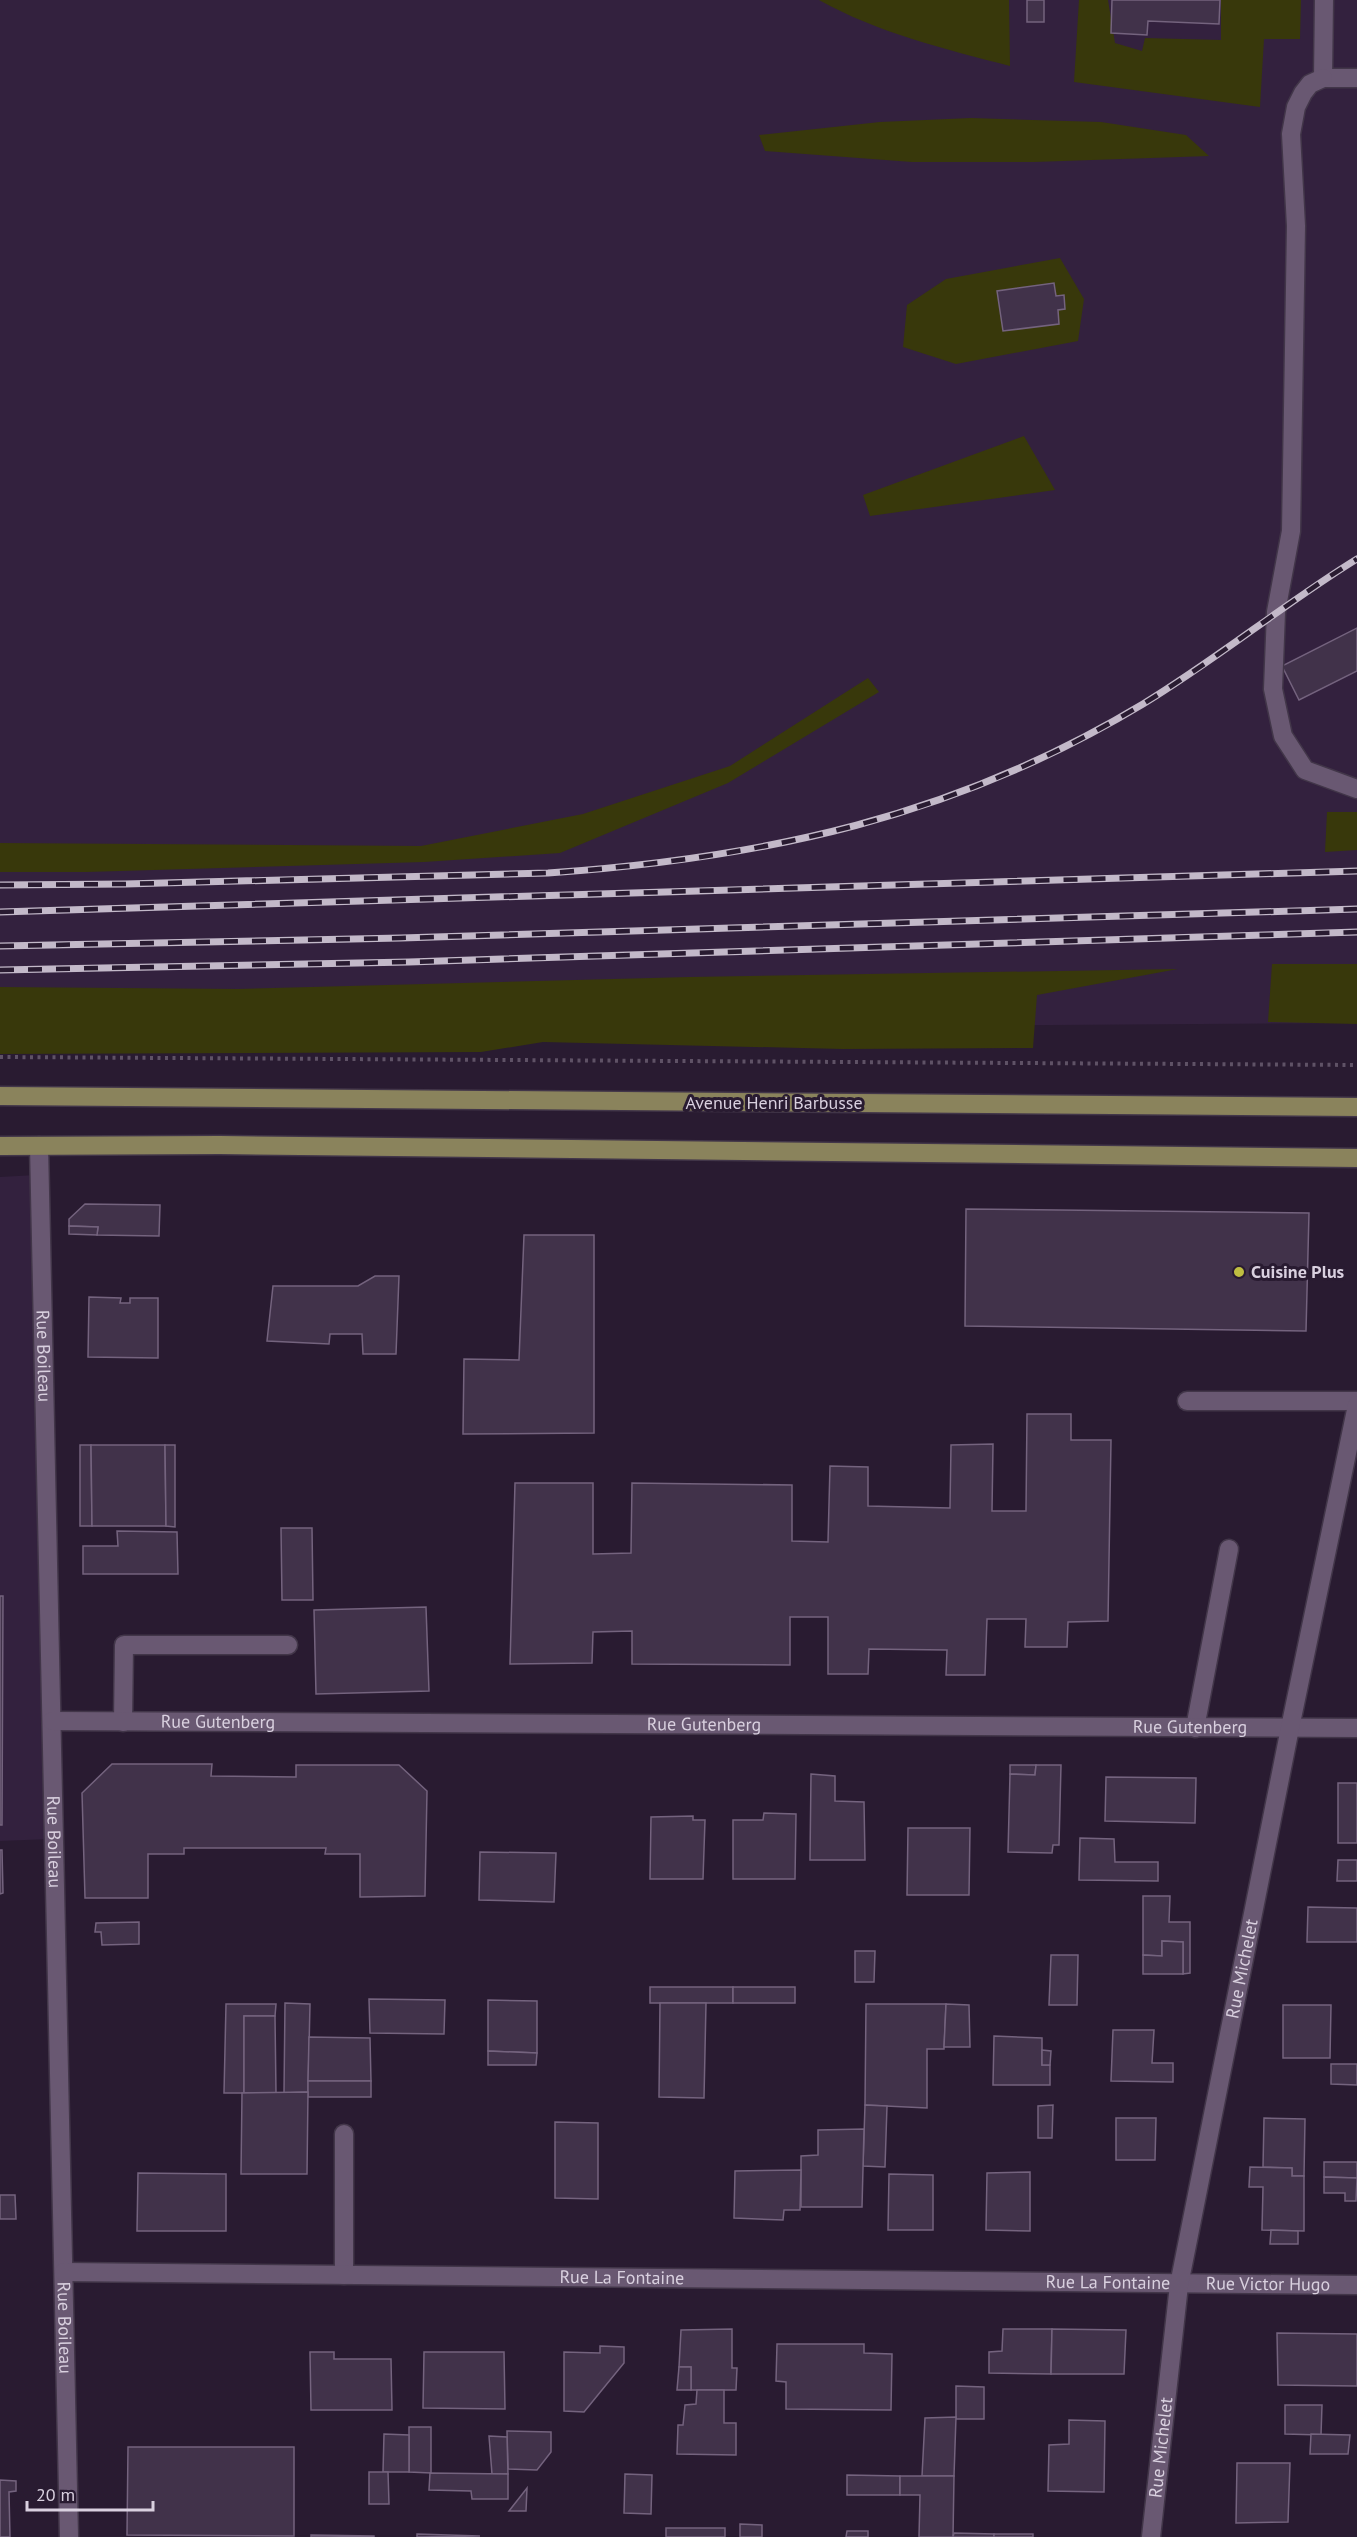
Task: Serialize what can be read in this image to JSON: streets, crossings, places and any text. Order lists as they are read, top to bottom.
{
  "streets": {
    "main road": ["Avenue Henri Barbusse"],
    "street": [
      "Rue Boileau",
      "Rue Gutenberg",
      "Rue Michelet",
      "Rue La Fontaine",
      "Rue Victor Hugo"
    ]
  },
  "crossings": [
    ["Rue Boileau", "Rue Gutenberg"],
    ["Rue Boileau", "Rue La Fontaine"],
    ["Rue Gutenberg", "Rue Michelet"],
    ["Rue Michelet", "Rue La Fontaine"],
    ["Rue Michelet", "Rue Victor Hugo"],
    ["Rue La Fontaine", "Rue Victor Hugo"]
  ],
  "places": ["Cuisine Plus"],
  "scale_bar": "20 m"
}
